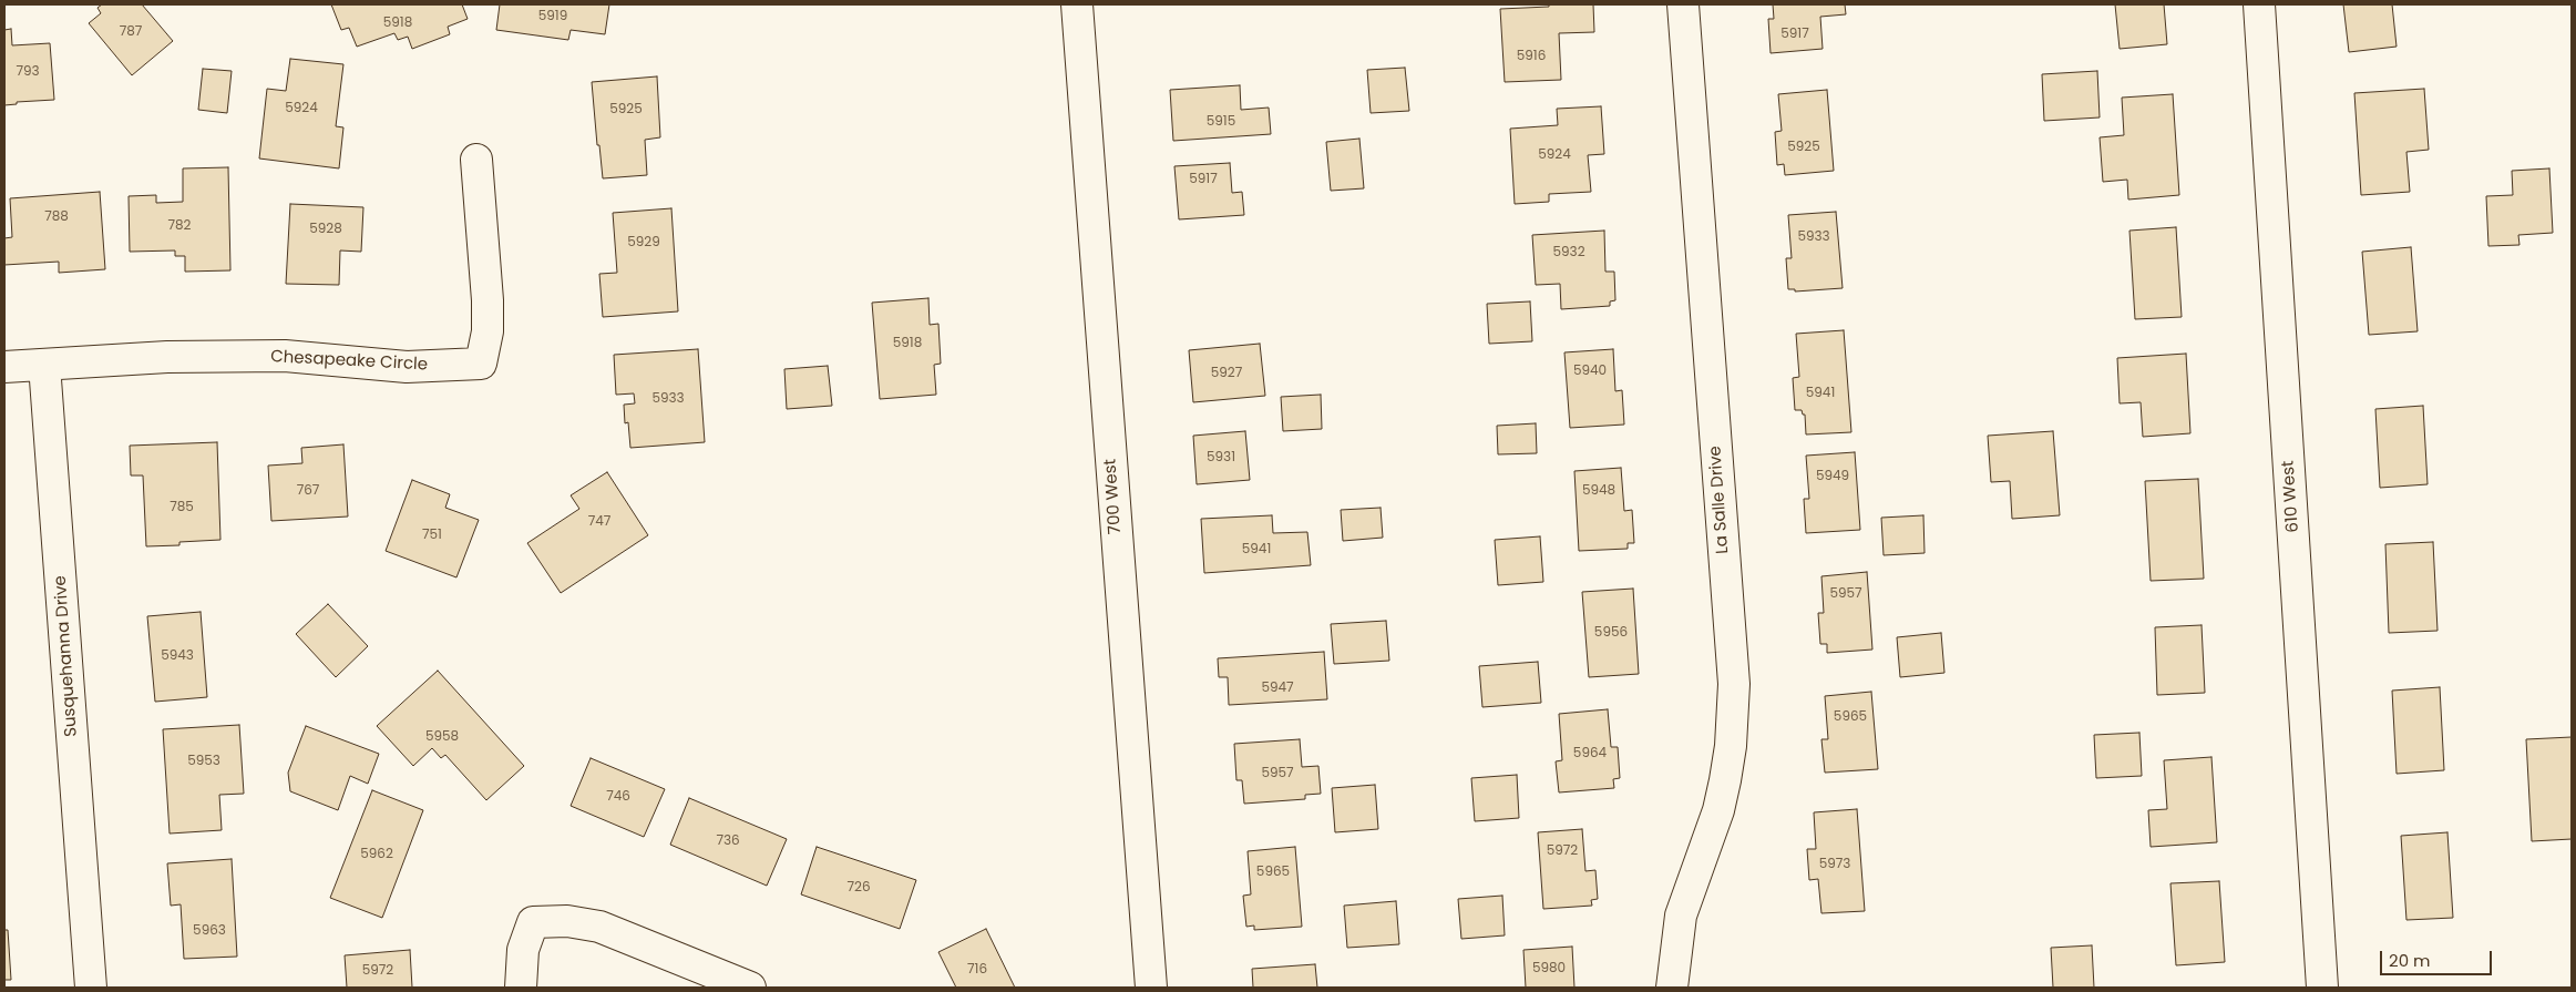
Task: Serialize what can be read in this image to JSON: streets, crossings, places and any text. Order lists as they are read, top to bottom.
{
  "streets": {
    "street": [
      "Chesapeake Circle",
      "700 West",
      "610 West",
      "La Salle Drive",
      "Susquehanna Drive"
    ]
  },
  "crossings": [
    ["Chesapeake Circle", "Susquehanna Drive"]
  ],
  "house_numbers": [
    "5919",
    "5918",
    "787",
    "5917",
    "5916",
    "793",
    "5924",
    "5925",
    "5915",
    "5925",
    "5924",
    "5917",
    "788",
    "782",
    "5928",
    "5933",
    "5929",
    "5932",
    "5918",
    "5940",
    "5927",
    "5941",
    "5933",
    "5931",
    "5949",
    "767",
    "5948",
    "785",
    "747",
    "751",
    "5941",
    "5957",
    "5956",
    "5943",
    "5947",
    "5965",
    "5958",
    "5964",
    "5953",
    "5957",
    "746",
    "736",
    "5972",
    "5962",
    "5973",
    "5965",
    "726",
    "5963",
    "5980",
    "716",
    "5972"
  ],
  "scale_bar": "20 m"
}
